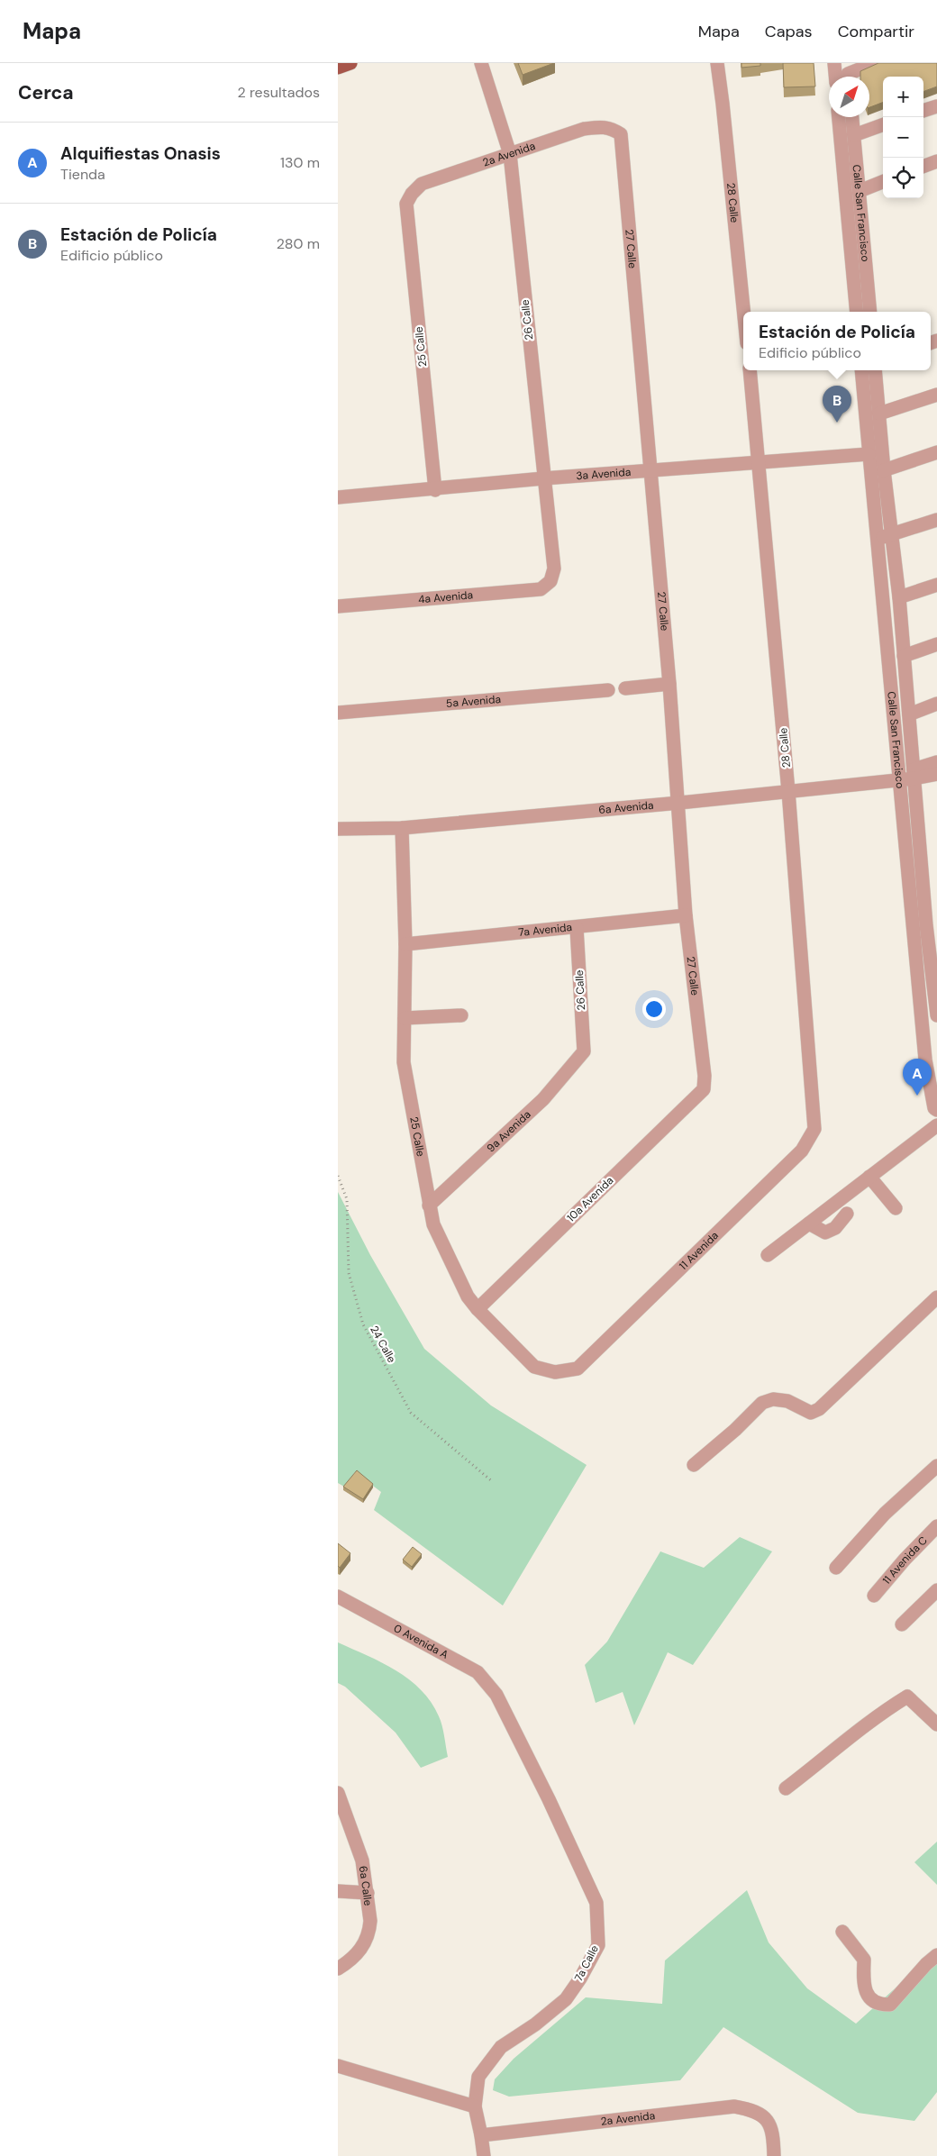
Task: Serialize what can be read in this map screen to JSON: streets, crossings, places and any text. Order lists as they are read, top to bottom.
{
  "streets": {
    "street": [
      "2a Avenida",
      "28 Calle",
      "Calle San Francisco",
      "27 Calle",
      "26 Calle",
      "25 Calle",
      "3a Avenida",
      "4a Avenida",
      "5a Avenida",
      "6a Avenida",
      "7a Avenida",
      "9a Avenida",
      "10a Avenida",
      "11 Avenida",
      "11 Avenida C",
      "0 Avenida A",
      "6a Calle",
      "7a Calle"
    ],
    "path": ["24 Calle"]
  },
  "crossings": [
    ["2a Avenida", "27 Calle"],
    ["2a Avenida", "26 Calle"],
    ["2a Avenida", "25 Calle"],
    ["2a Avenida", "7a Calle"],
    ["28 Calle", "3a Avenida"],
    ["28 Calle", "6a Avenida"],
    ["28 Calle", "11 Avenida"],
    ["Calle San Francisco", "3a Avenida"],
    ["Calle San Francisco", "6a Avenida"],
    ["27 Calle", "3a Avenida"],
    ["27 Calle", "6a Avenida"],
    ["27 Calle", "7a Avenida"],
    ["27 Calle", "10a Avenida"],
    ["26 Calle", "3a Avenida"],
    ["26 Calle", "4a Avenida"],
    ["26 Calle", "7a Avenida"],
    ["26 Calle", "9a Avenida"],
    ["25 Calle", "3a Avenida"],
    ["25 Calle", "6a Avenida"],
    ["25 Calle", "7a Avenida"],
    ["25 Calle", "9a Avenida"],
    ["25 Calle", "10a Avenida"],
    ["25 Calle", "11 Avenida"],
    ["0 Avenida A", "7a Calle"]
  ],
  "north": "top right",
  "page": {
    "header": "Mapa",
    "nav": ["Mapa", "Capas", "Compartir"],
    "heading": ["Cerca", "2 resultados"],
    "map_buttons": ["+", "−"],
    "list": [
      {
        "mark": "A",
        "name": "Alquifiestas Onasis",
        "note": "Tienda",
        "value": "130 m"
      },
      {
        "mark": "B",
        "name": "Estación de Policía",
        "note": "Edificio público",
        "value": "280 m"
      }
    ],
    "popup": ["Estación de Policía", "Edificio público"],
    "pins": ["B", "A"]
  }
}
